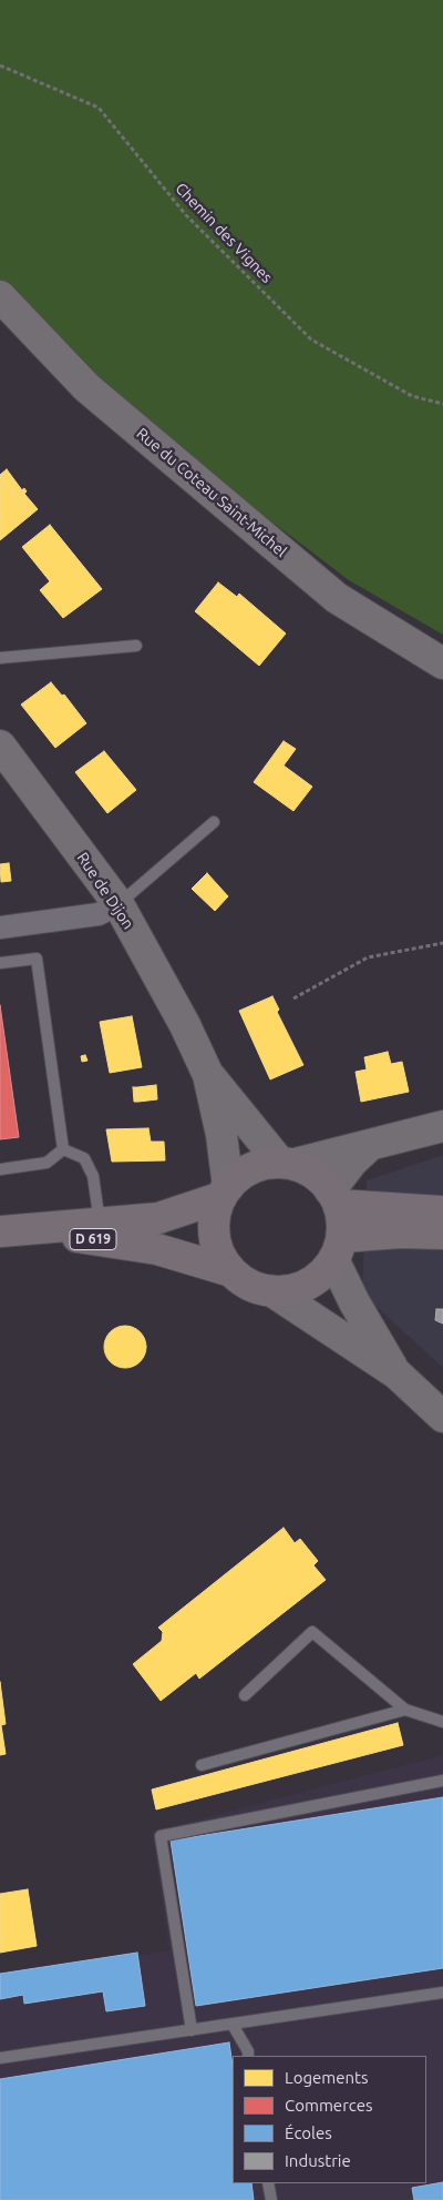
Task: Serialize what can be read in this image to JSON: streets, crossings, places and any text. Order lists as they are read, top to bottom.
{
  "streets": {
    "main road": ["D 619"],
    "street": ["Rue du Coteau Saint-Michel", "Rue de Dijon"],
    "path": ["Chemin des Vignes"]
  },
  "crossings": [
    ["Rue de Dijon", "D 619"]
  ],
  "legend": [
    "Logements",
    "Commerces",
    "Écoles",
    "Industrie"
  ]
}
